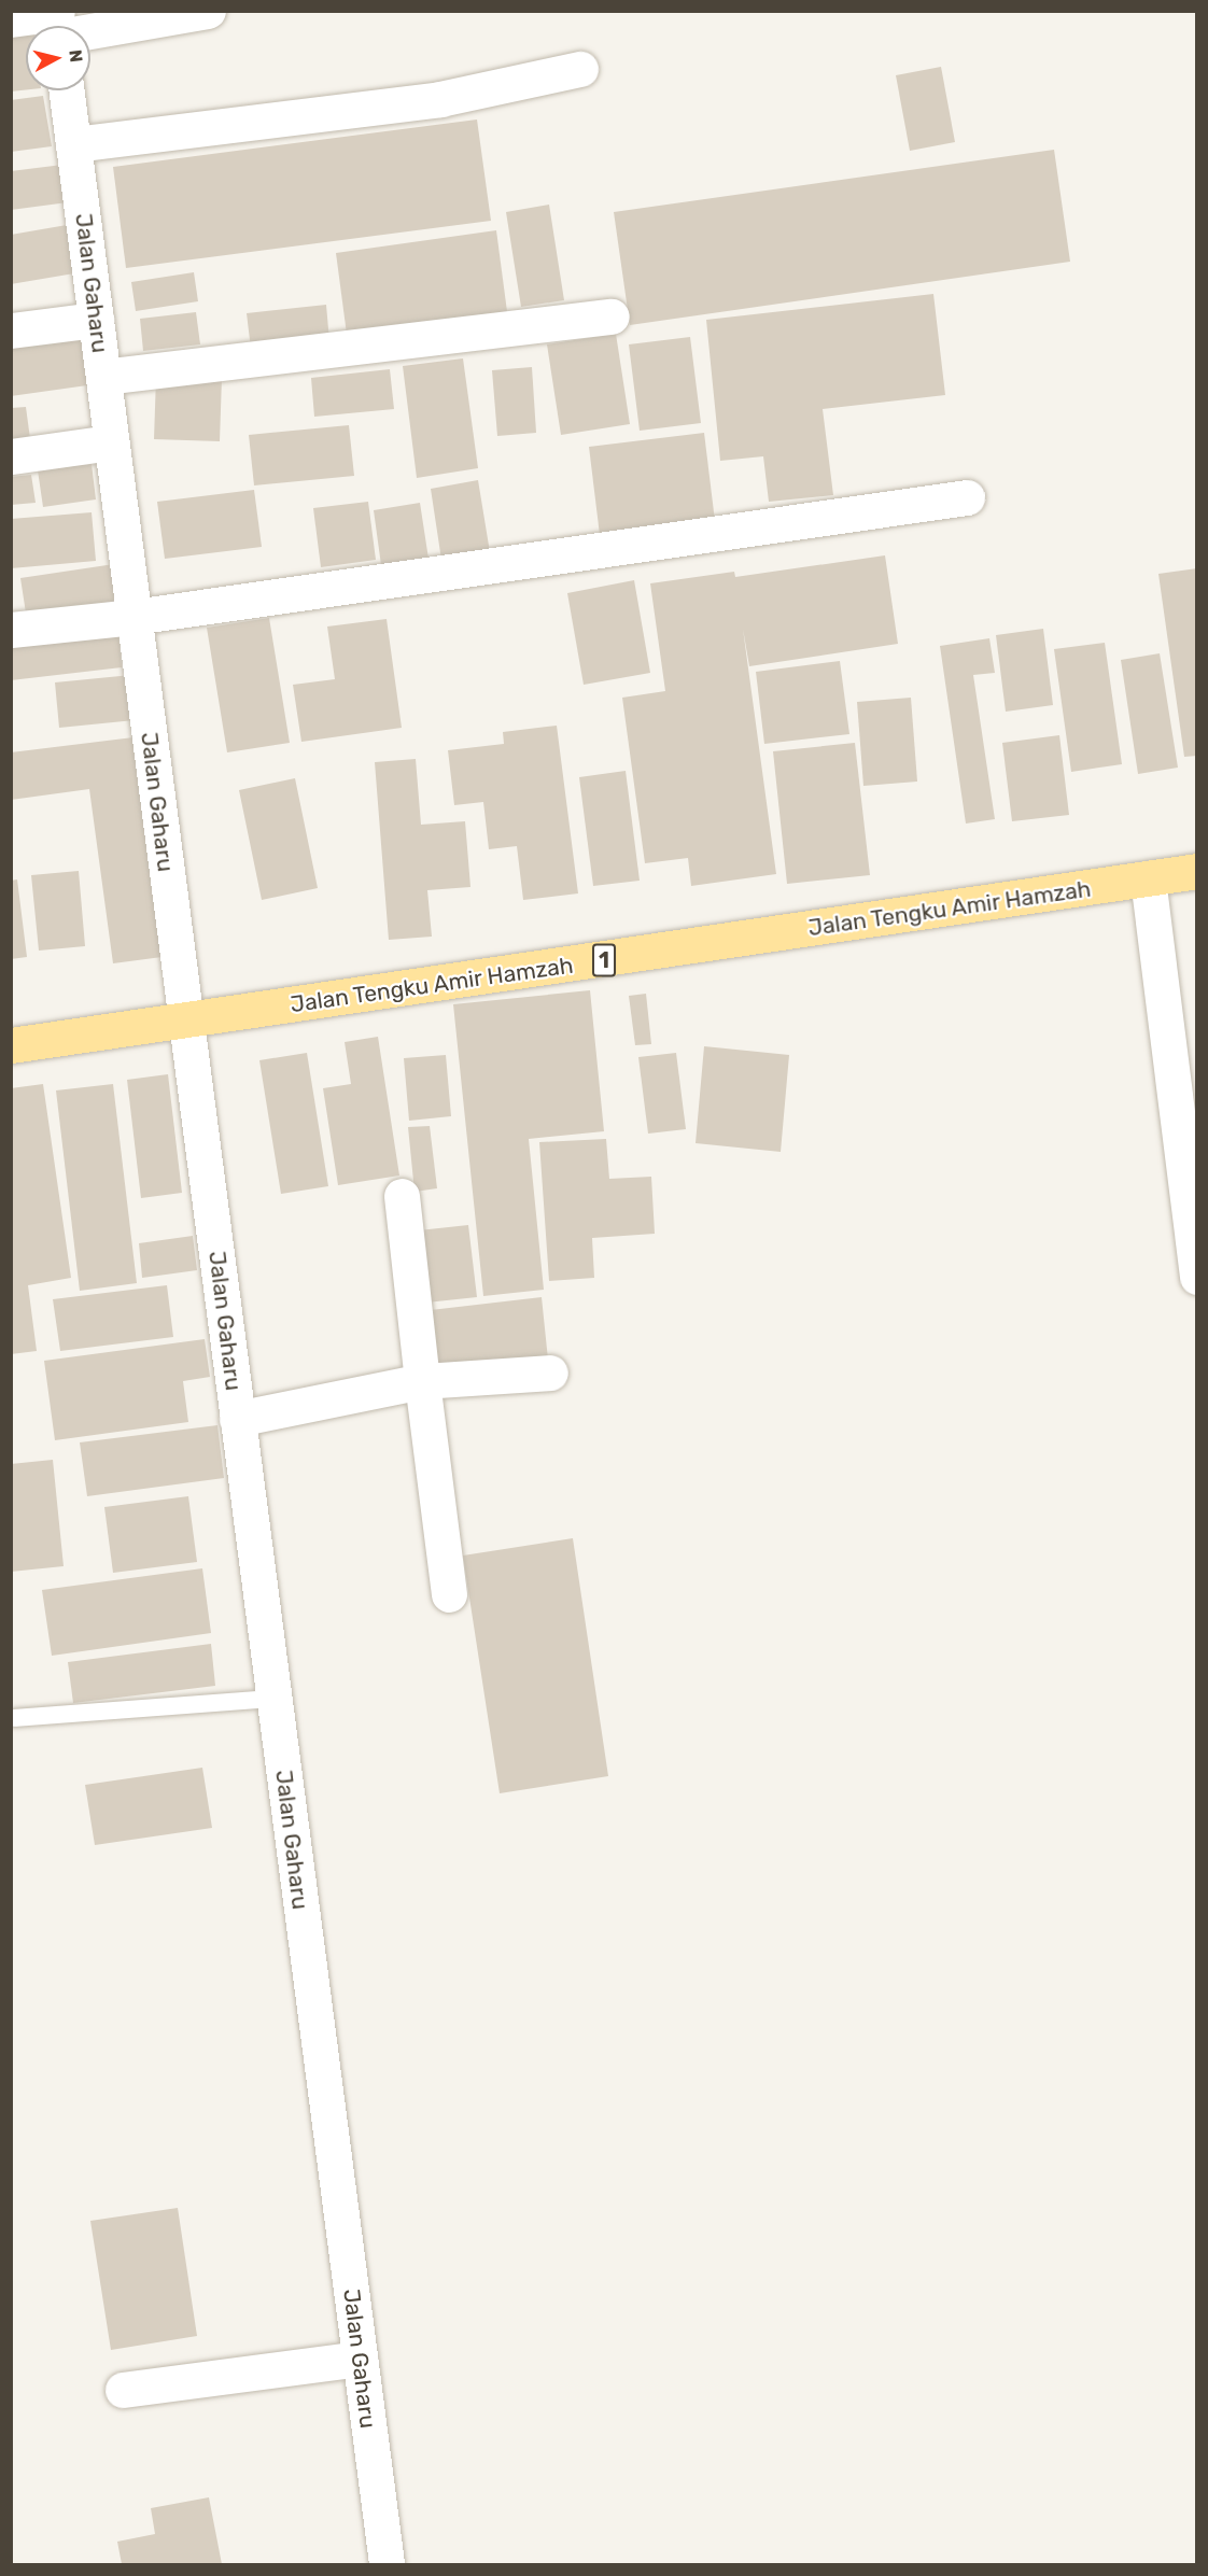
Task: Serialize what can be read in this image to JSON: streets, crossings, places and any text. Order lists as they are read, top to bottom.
{
  "streets": {
    "main road": ["Jalan Tengku Amir Hamzah", "1"],
    "street": ["Jalan Gaharu"]
  },
  "crossings": [
    ["Jalan Gaharu", "Jalan Tengku Amir Hamzah"]
  ],
  "north": "right"
}
